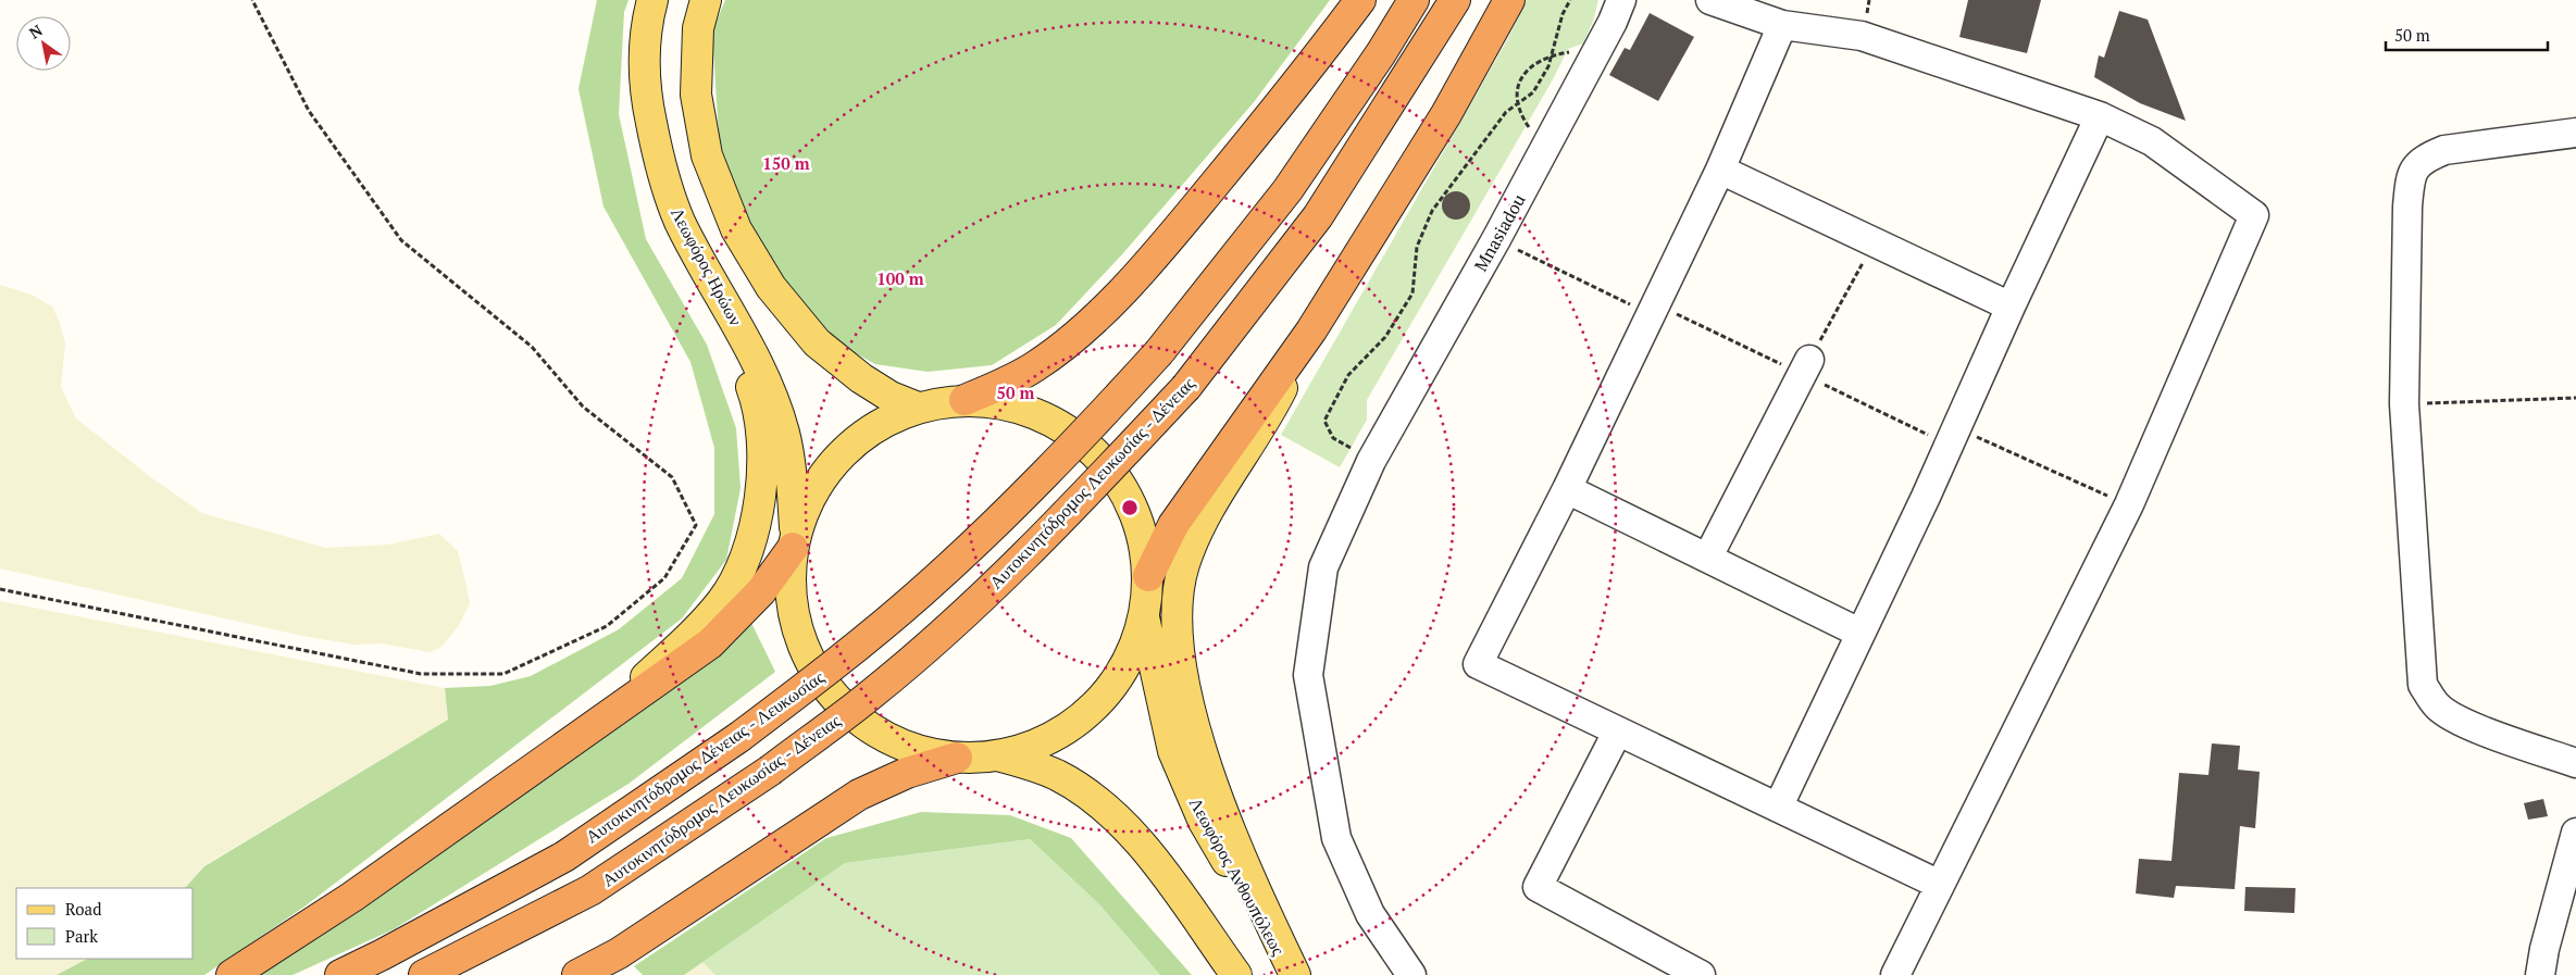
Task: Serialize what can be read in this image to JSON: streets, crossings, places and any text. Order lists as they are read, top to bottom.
{
  "streets": {
    "highway": ["Αυτοκινητόδρομος Λευκωσίας - Δένειας", "Αυτοκινητόδρομος Δένειας - Λευκωσίας"],
    "main road": ["Λεωφόρος Ηρώων", "Λεωφόρος Ανθουπόλεως"],
    "street": ["Mnasiadou"]
  },
  "legend": ["Road", "Park"],
  "scale_bar": "50 m",
  "north": "top left",
  "rings": ["150 m", "100 m", "50 m"]
}
